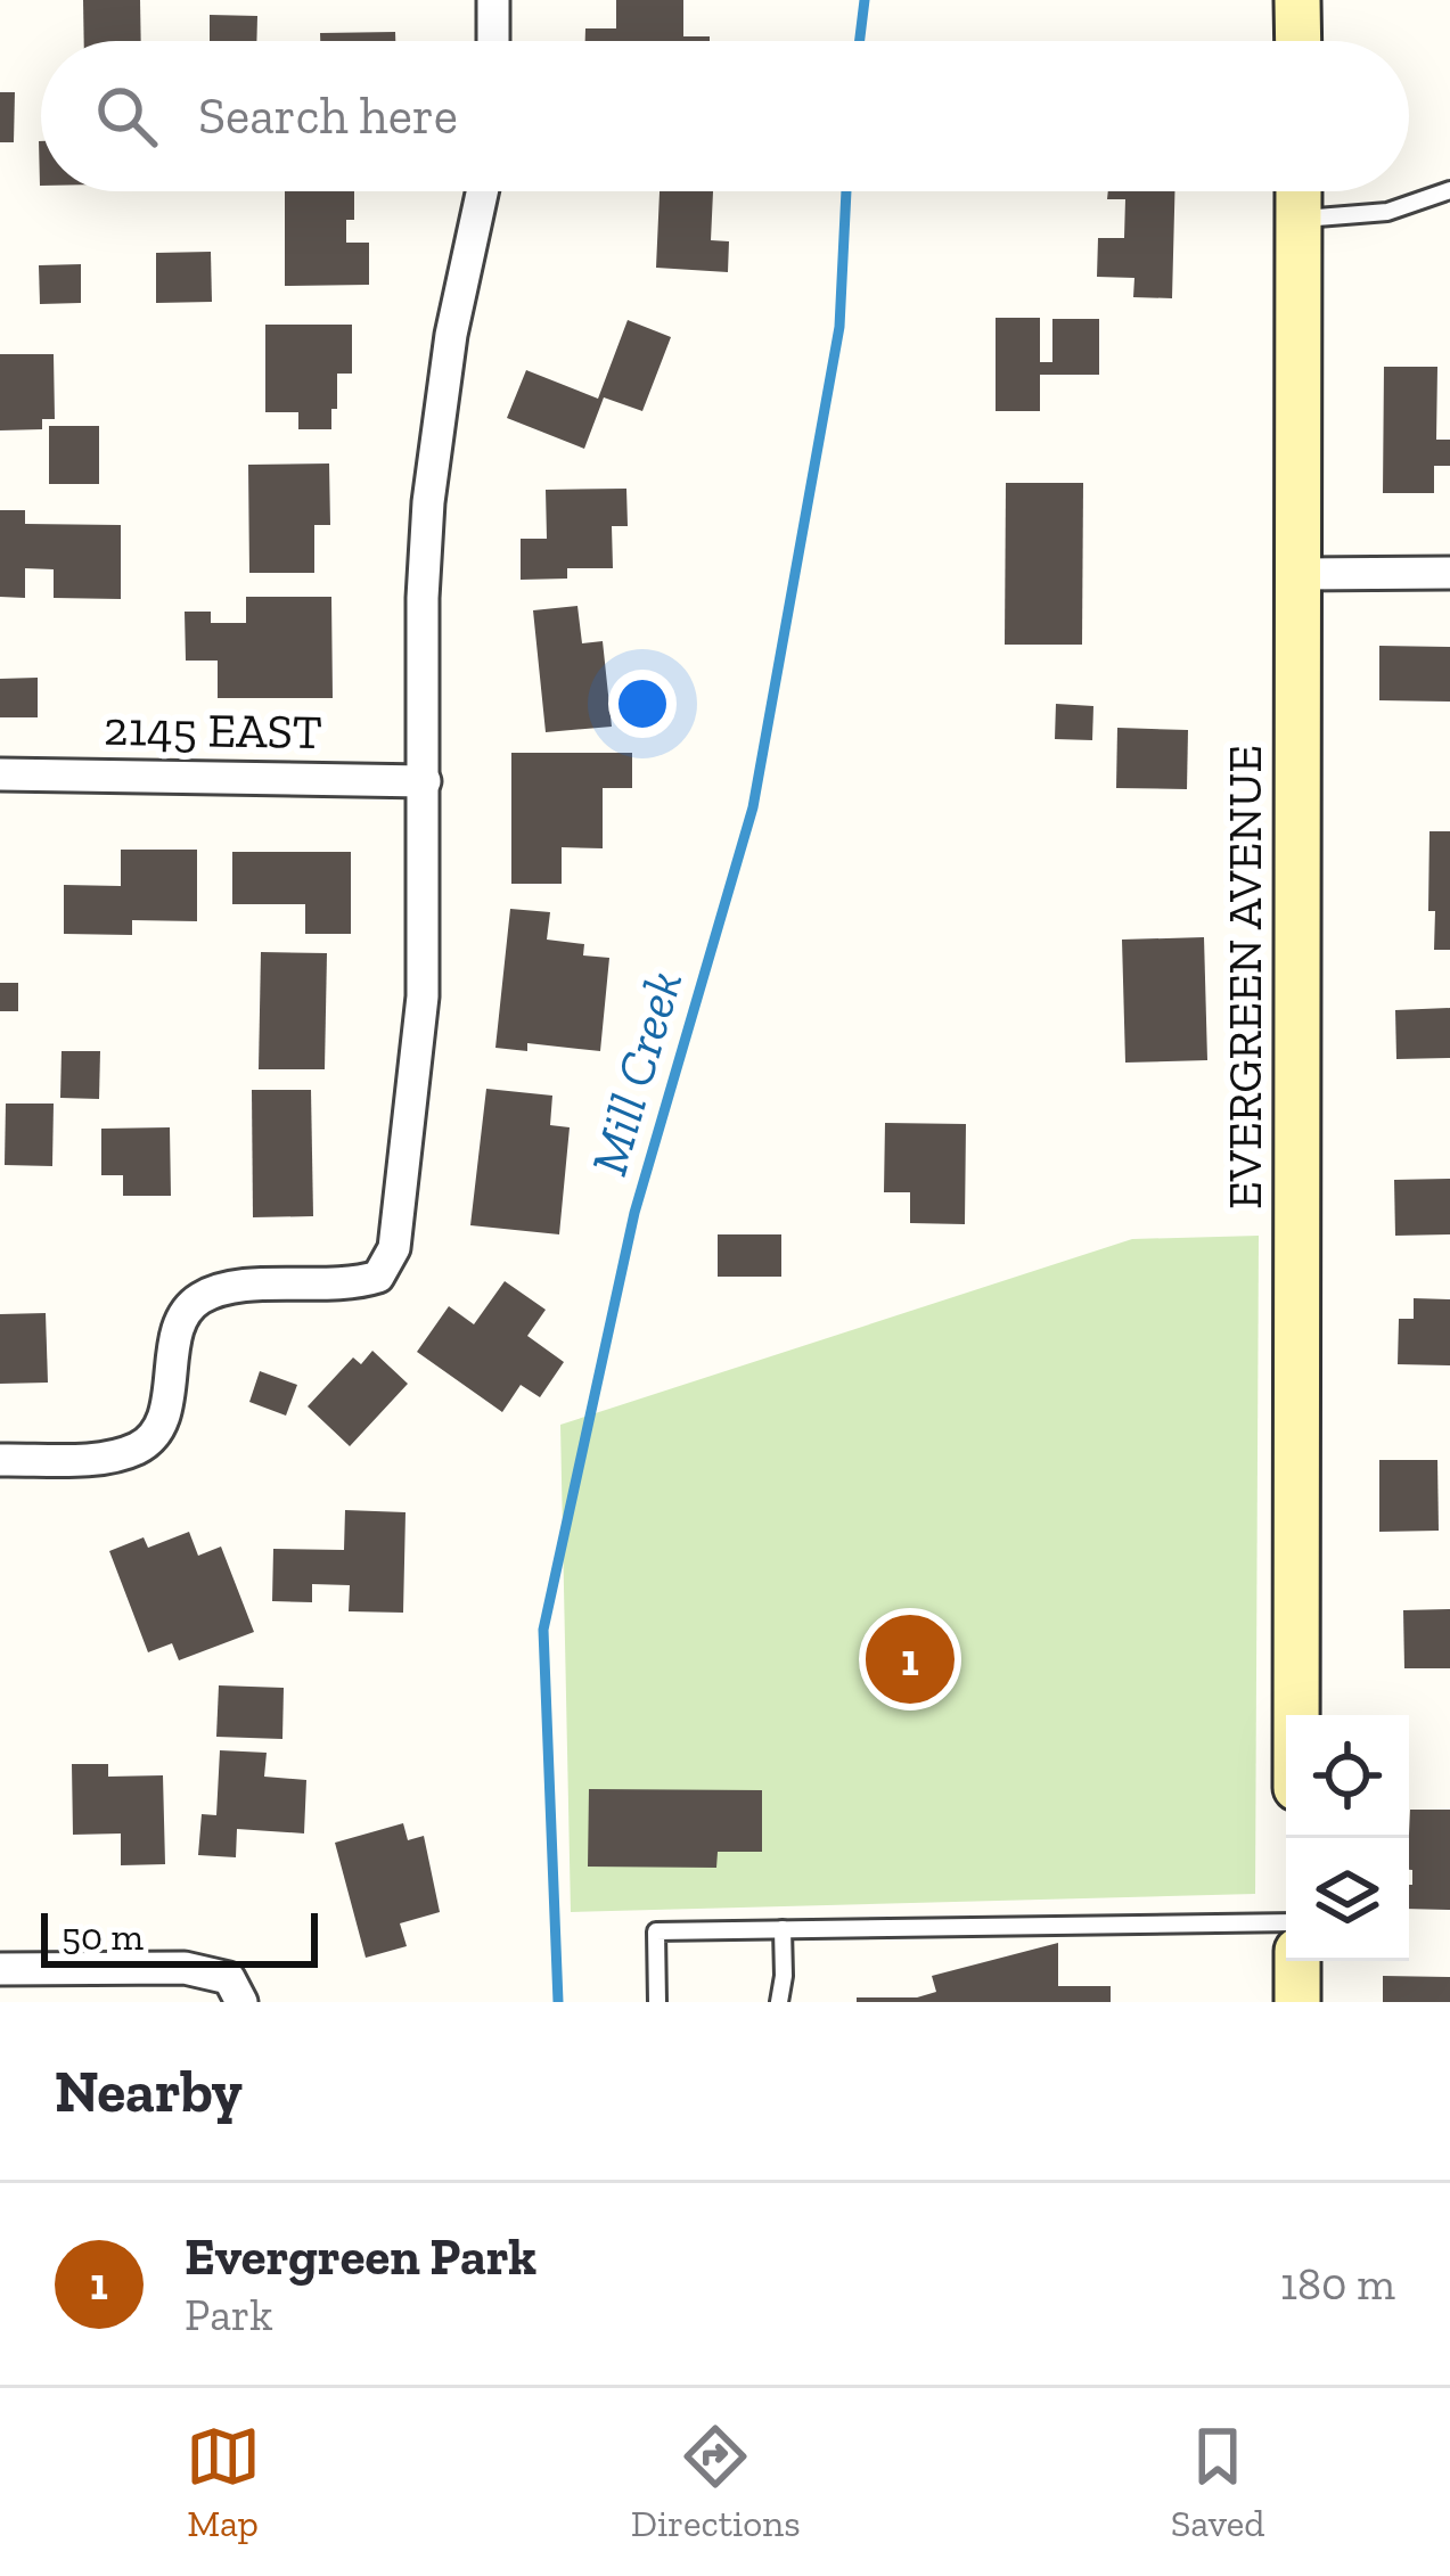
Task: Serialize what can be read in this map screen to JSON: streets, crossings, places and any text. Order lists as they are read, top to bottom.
{
  "streets": {
    "street": ["2145 EAST", "EVERGREEN AVENUE"]
  },
  "water": ["Mill Creek"],
  "scale_bar": "50 m",
  "page": {
    "search": "Search here",
    "pins": "1",
    "scale": "50 m",
    "heading": "Nearby",
    "list": [
      {
        "mark": "1",
        "name": "Evergreen Park",
        "note": "Park",
        "value": "180 m"
      }
    ],
    "nav": ["Map", "Directions", "Saved"]
  }
}
